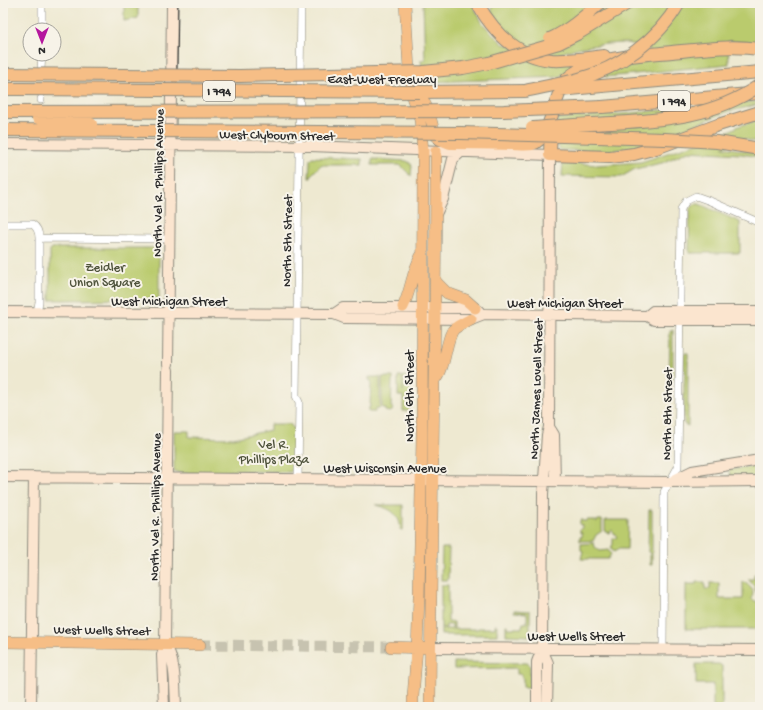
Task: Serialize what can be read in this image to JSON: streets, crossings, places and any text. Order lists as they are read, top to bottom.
{
  "streets": {
    "highway": ["East-West Freeway", "I 794"],
    "main road": ["North 6th Street", "West Wells Street"],
    "street": [
      "West Clybourn Street",
      "North Vel R. Phillips Avenue",
      "North 5th Street",
      "West Michigan Street",
      "North James Lovell Street",
      "North 8th Street",
      "West Wisconsin Avenue"
    ]
  },
  "crossings": [
    ["West Clybourn Street", "North Vel R. Phillips Avenue"],
    ["West Clybourn Street", "North 5th Street"],
    ["West Clybourn Street", "North James Lovell Street"],
    ["West Clybourn Street", "North 6th Street"],
    ["North Vel R. Phillips Avenue", "West Michigan Street"],
    ["North Vel R. Phillips Avenue", "West Wisconsin Avenue"],
    ["North Vel R. Phillips Avenue", "West Wells Street"],
    ["North 5th Street", "West Michigan Street"],
    ["North 5th Street", "West Wisconsin Avenue"],
    ["West Michigan Street", "North James Lovell Street"],
    ["West Michigan Street", "North 6th Street"],
    ["West Michigan Street", "North 8th Street"],
    ["North James Lovell Street", "West Wisconsin Avenue"],
    ["North James Lovell Street", "West Wells Street"],
    ["North 6th Street", "West Wisconsin Avenue"],
    ["North 6th Street", "West Wells Street"],
    ["North 8th Street", "West Wisconsin Avenue"],
    ["North 8th Street", "West Wells Street"]
  ],
  "parks": ["Zeidler Union Square", "Vel R. Phillips Plaza"],
  "north": "bottom"
}
